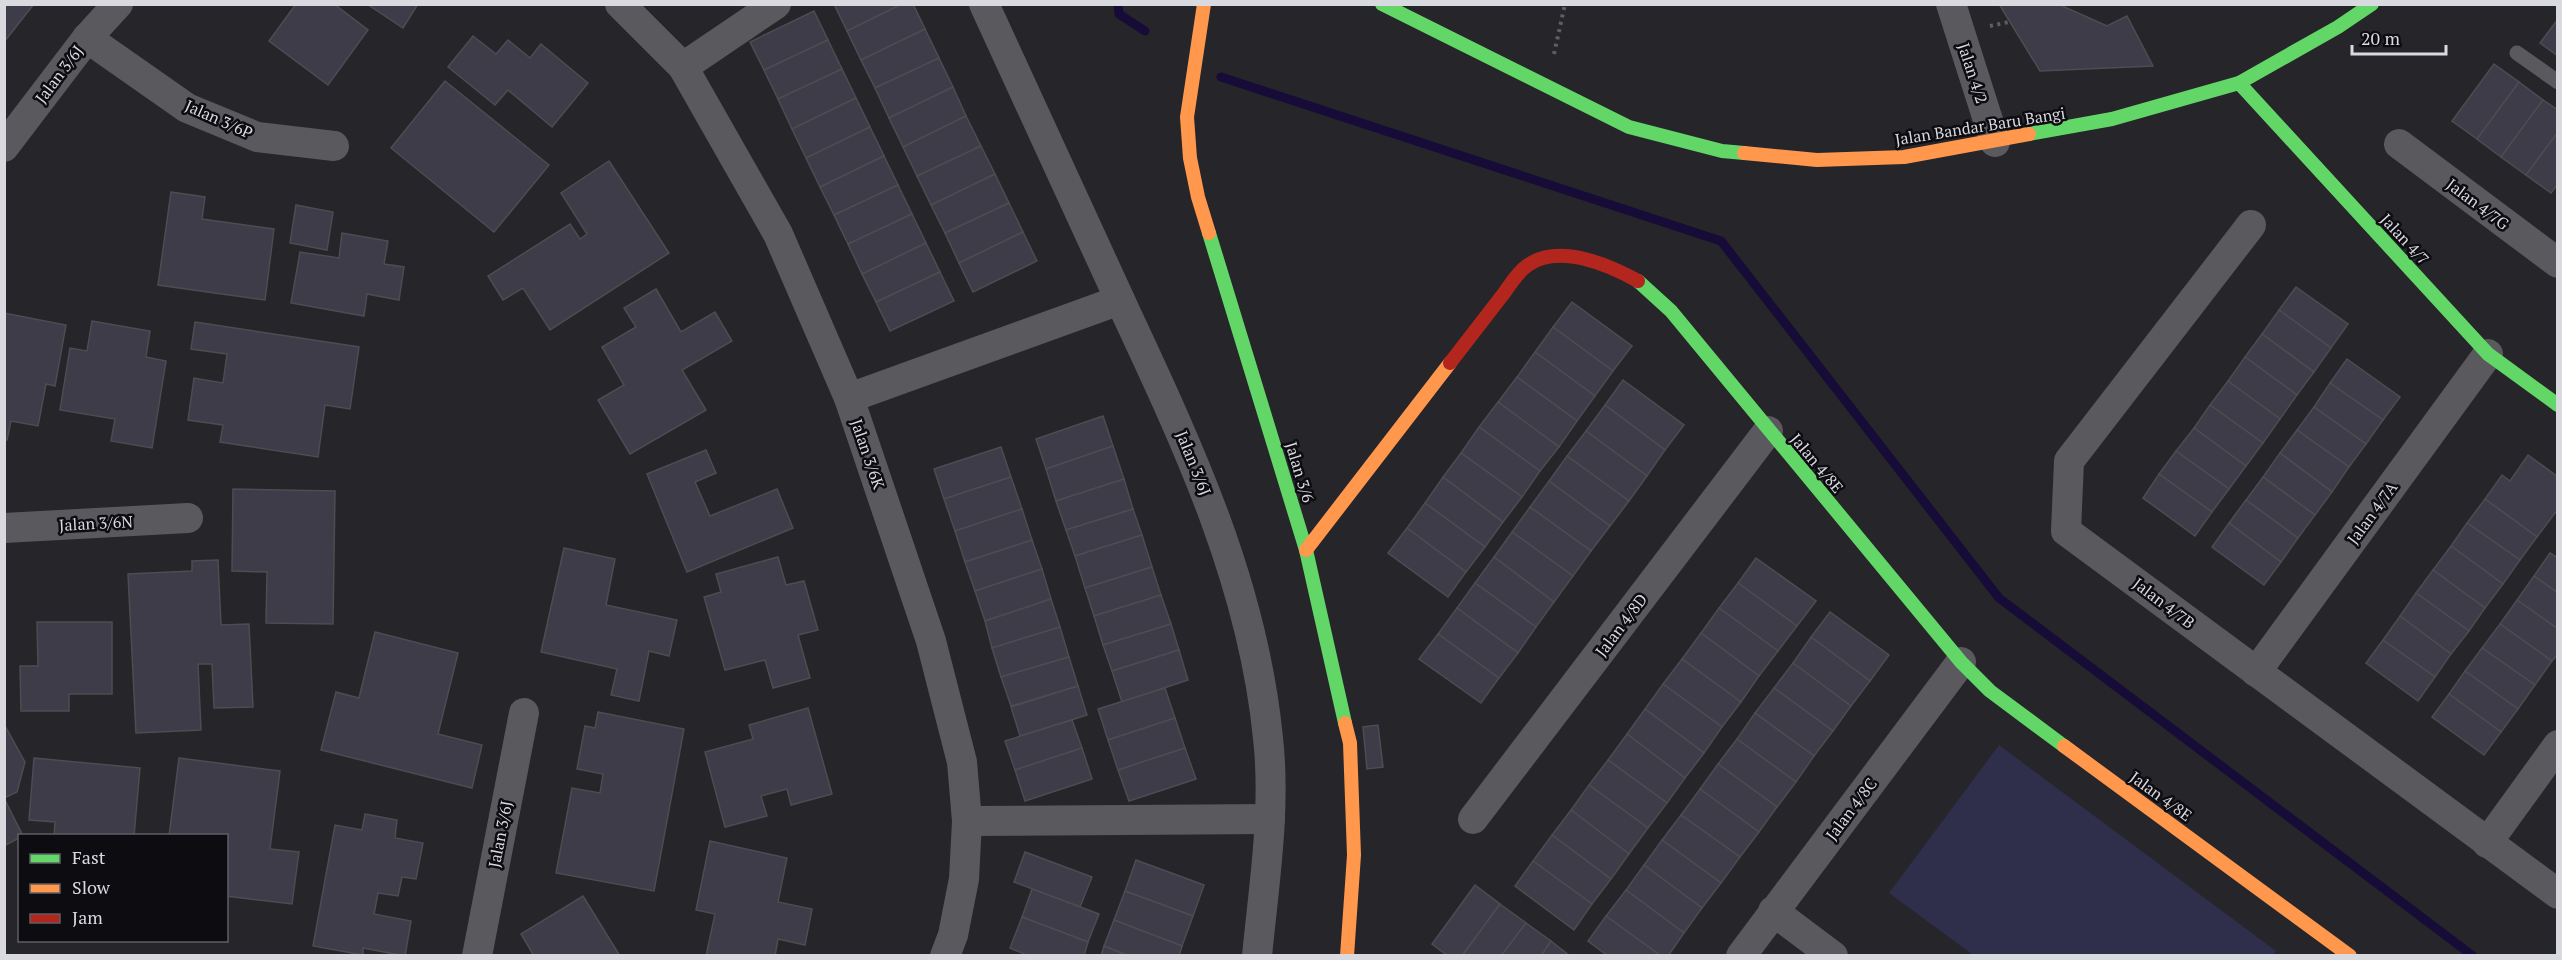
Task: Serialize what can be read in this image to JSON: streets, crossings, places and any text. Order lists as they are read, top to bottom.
{
  "streets": {
    "street": [
      "Jalan 4/2",
      "Jalan 3/6J",
      "Jalan 3/6P",
      "Jalan Bandar Baru Bangi",
      "Jalan 4/7G",
      "Jalan 4/7",
      "Jalan 3/6K",
      "Jalan 4/8E",
      "Jalan 3/6",
      "Jalan 4/7A",
      "Jalan 3/6N",
      "Jalan 4/7B",
      "Jalan 4/8D",
      "Jalan 4/8C"
    ]
  },
  "crossings": [
    ["Jalan 4/2", "Jalan Bandar Baru Bangi"],
    ["Jalan 3/6J", "Jalan 3/6P"],
    ["Jalan Bandar Baru Bangi", "Jalan 4/7"],
    ["Jalan 4/7", "Jalan 4/7A"],
    ["Jalan 4/8E", "Jalan 3/6"],
    ["Jalan 4/8E", "Jalan 4/8D"],
    ["Jalan 4/8E", "Jalan 4/8C"],
    ["Jalan 4/7A", "Jalan 4/7B"]
  ],
  "legend": ["Fast", "Slow", "Jam"],
  "scale_bar": "20 m"
}
